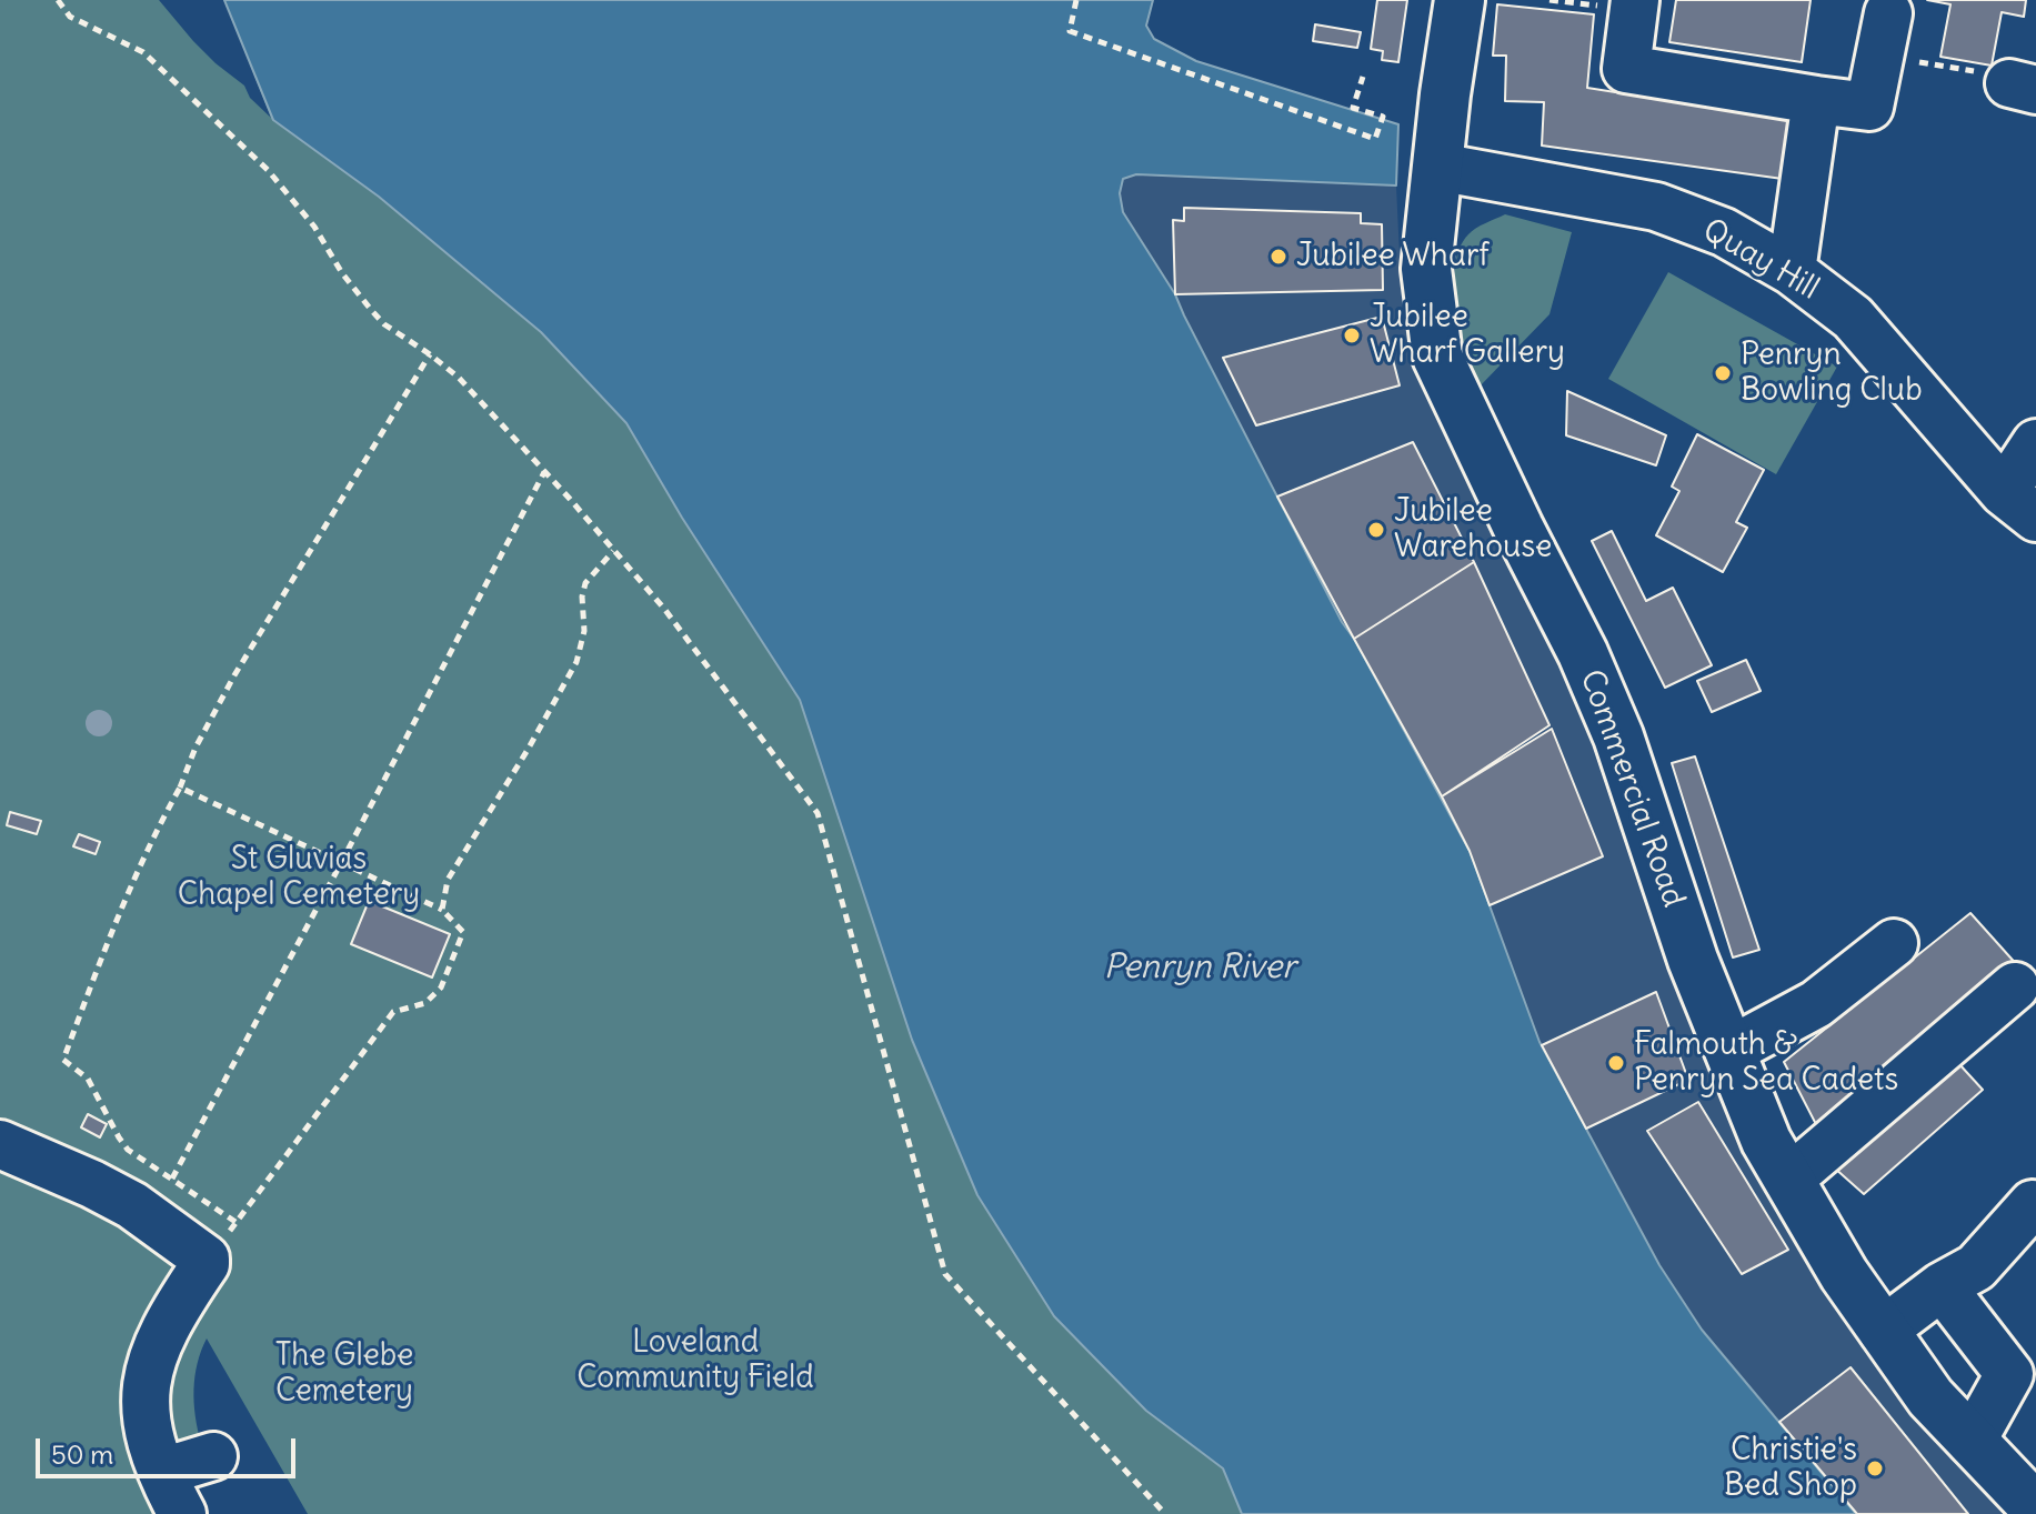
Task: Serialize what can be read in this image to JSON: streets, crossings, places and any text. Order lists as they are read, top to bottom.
{
  "streets": {
    "main road": ["Commercial Road"],
    "street": ["Quay Hill"]
  },
  "crossings": [
    ["Quay Hill", "Commercial Road"]
  ],
  "water": ["Penryn River"],
  "parks": ["St Gluvias Chapel Cemetery", "Loveland Community Field", "The Glebe Cemetery"],
  "places": [
    "Jubilee Wharf",
    "Jubilee Wharf Gallery",
    "Penryn Bowling Club",
    "Jubilee Warehouse",
    "Falmouth & Penryn Sea Cadets",
    "Christie's Bed Shop"
  ],
  "scale_bar": "50 m"
}
